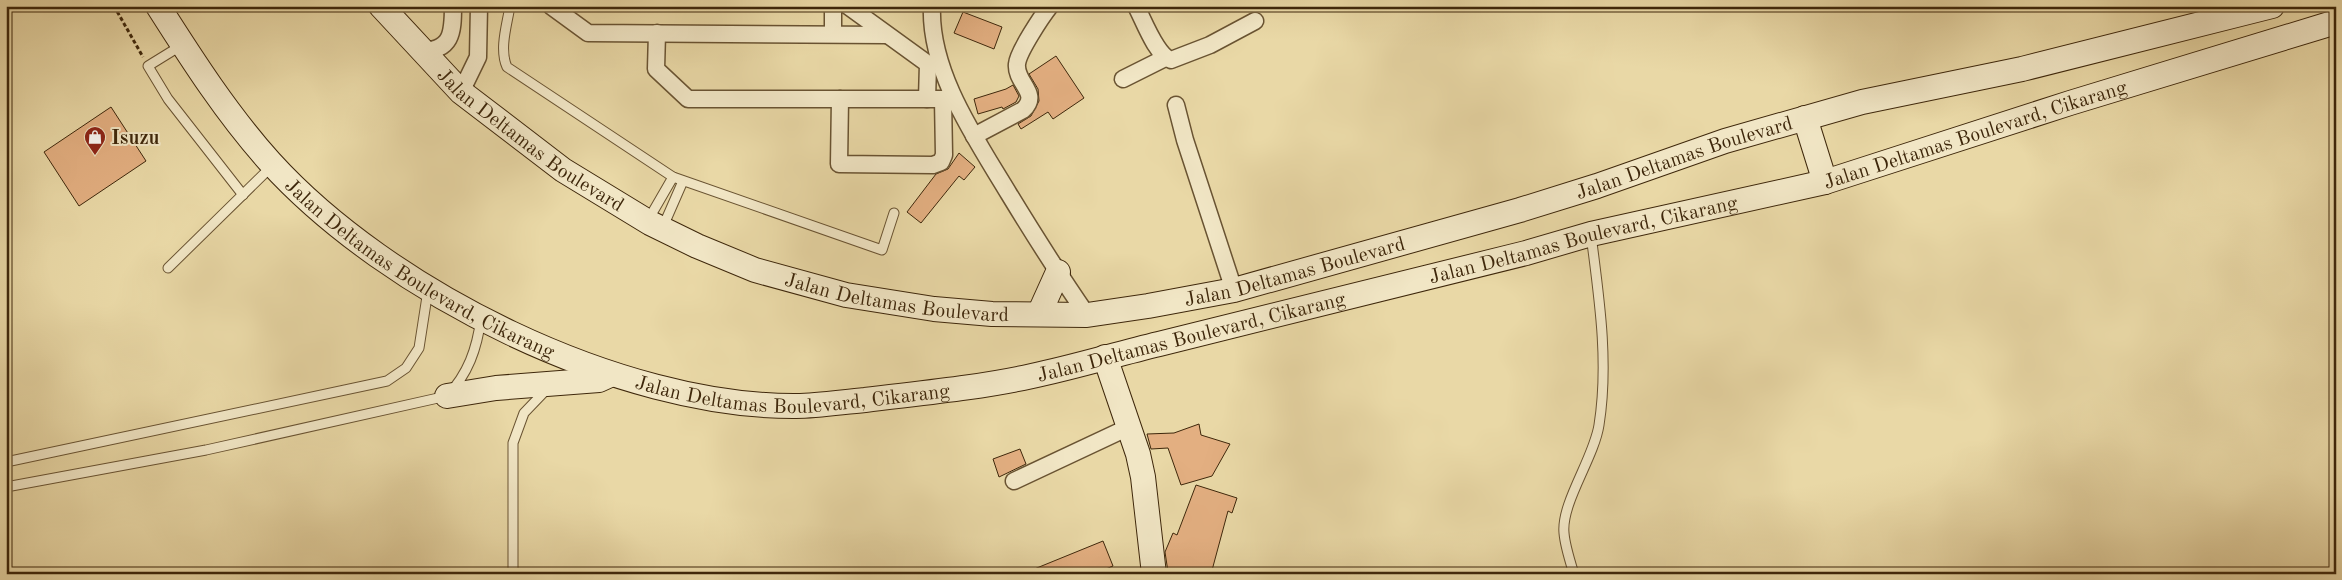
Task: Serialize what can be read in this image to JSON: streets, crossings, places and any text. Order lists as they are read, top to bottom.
{
  "streets": {
    "street": ["Jalan Deltamas Boulevard, Cikarang", "Jalan Deltamas Boulevard"]
  },
  "places": {
    "shop": ["Isuzu"]
  }
}
